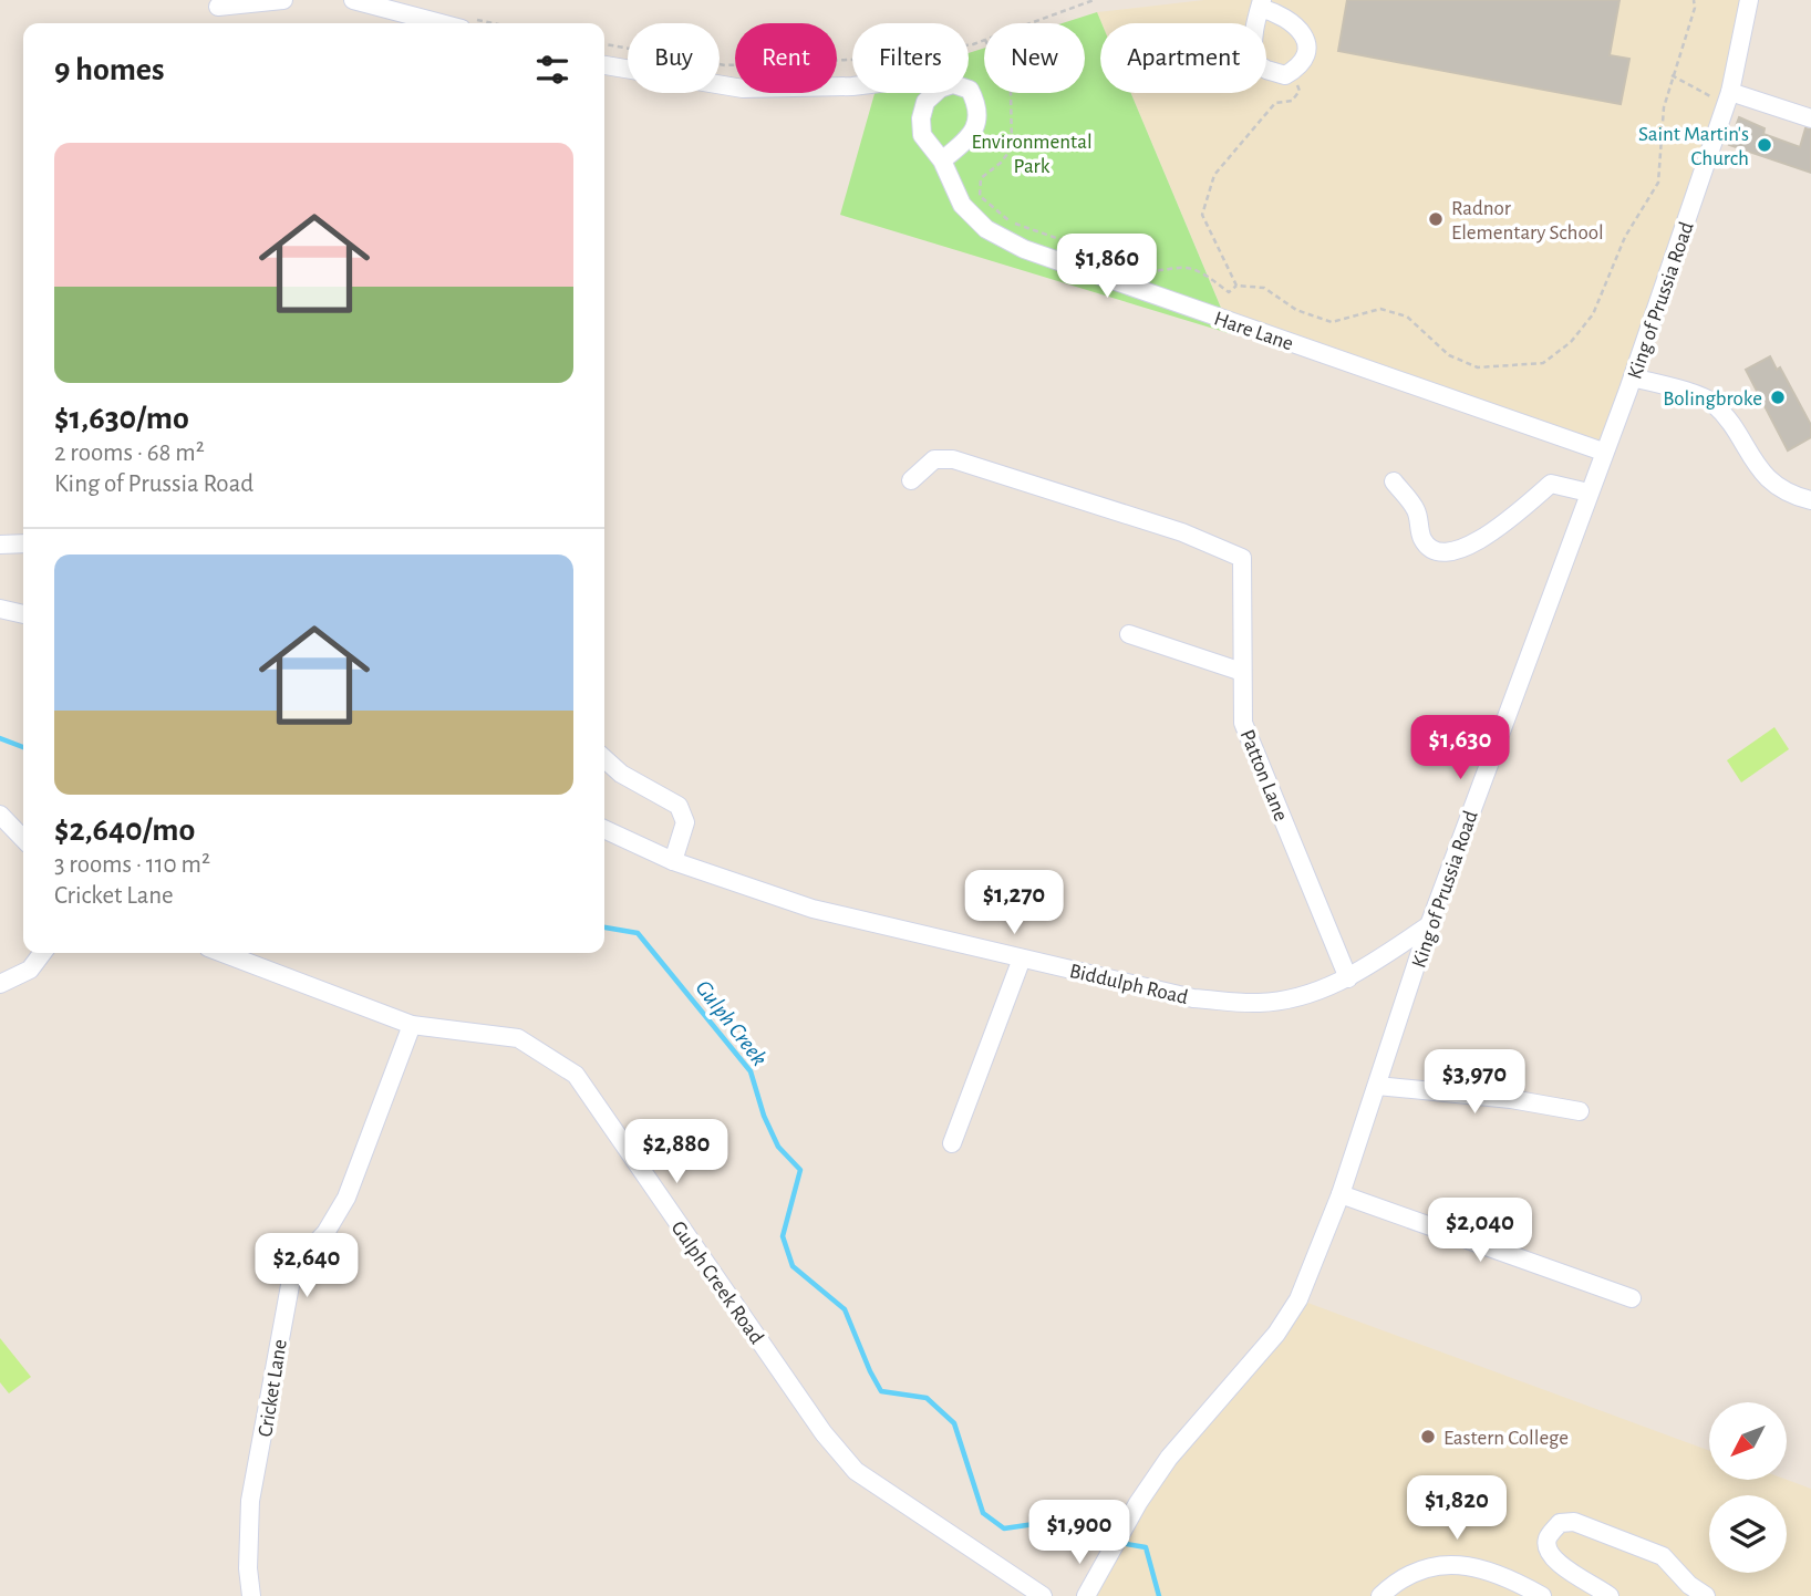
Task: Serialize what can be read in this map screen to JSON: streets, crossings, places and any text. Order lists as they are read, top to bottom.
{
  "streets": {
    "street": [
      "King of Prussia Road",
      "Hare Lane",
      "Patton Lane",
      "Biddulph Road",
      "Gulph Creek Road",
      "Cricket Lane"
    ]
  },
  "crossings": [
    ["King of Prussia Road", "Hare Lane"],
    ["King of Prussia Road", "Biddulph Road"],
    ["Patton Lane", "Biddulph Road"],
    ["Gulph Creek Road", "Cricket Lane"]
  ],
  "water": ["Gulph Creek"],
  "parks": ["Environmental Park"],
  "places": [
    "Saint Martin's Church",
    "Radnor Elementary School",
    "Bolingbroke",
    "Eastern College"
  ],
  "north": "bottom left",
  "page": {
    "chip": [
      "Buy",
      "Rent",
      "Filters",
      "New",
      "Apartment"
    ],
    "heading": "9 homes",
    "list": [
      {
        "name": "$1,630/mo",
        "note": "2 rooms · 68 m² · King of Prussia Road"
      },
      {
        "name": "$2,640/mo",
        "note": "3 rooms · 110 m² · Cricket Lane"
      }
    ],
    "price": [
      "$1,860",
      "$1,630",
      "$1,270",
      "$3,970",
      "$2,880",
      "$2,040",
      "$2,640",
      "$1,820",
      "$1,900"
    ]
  }
}
